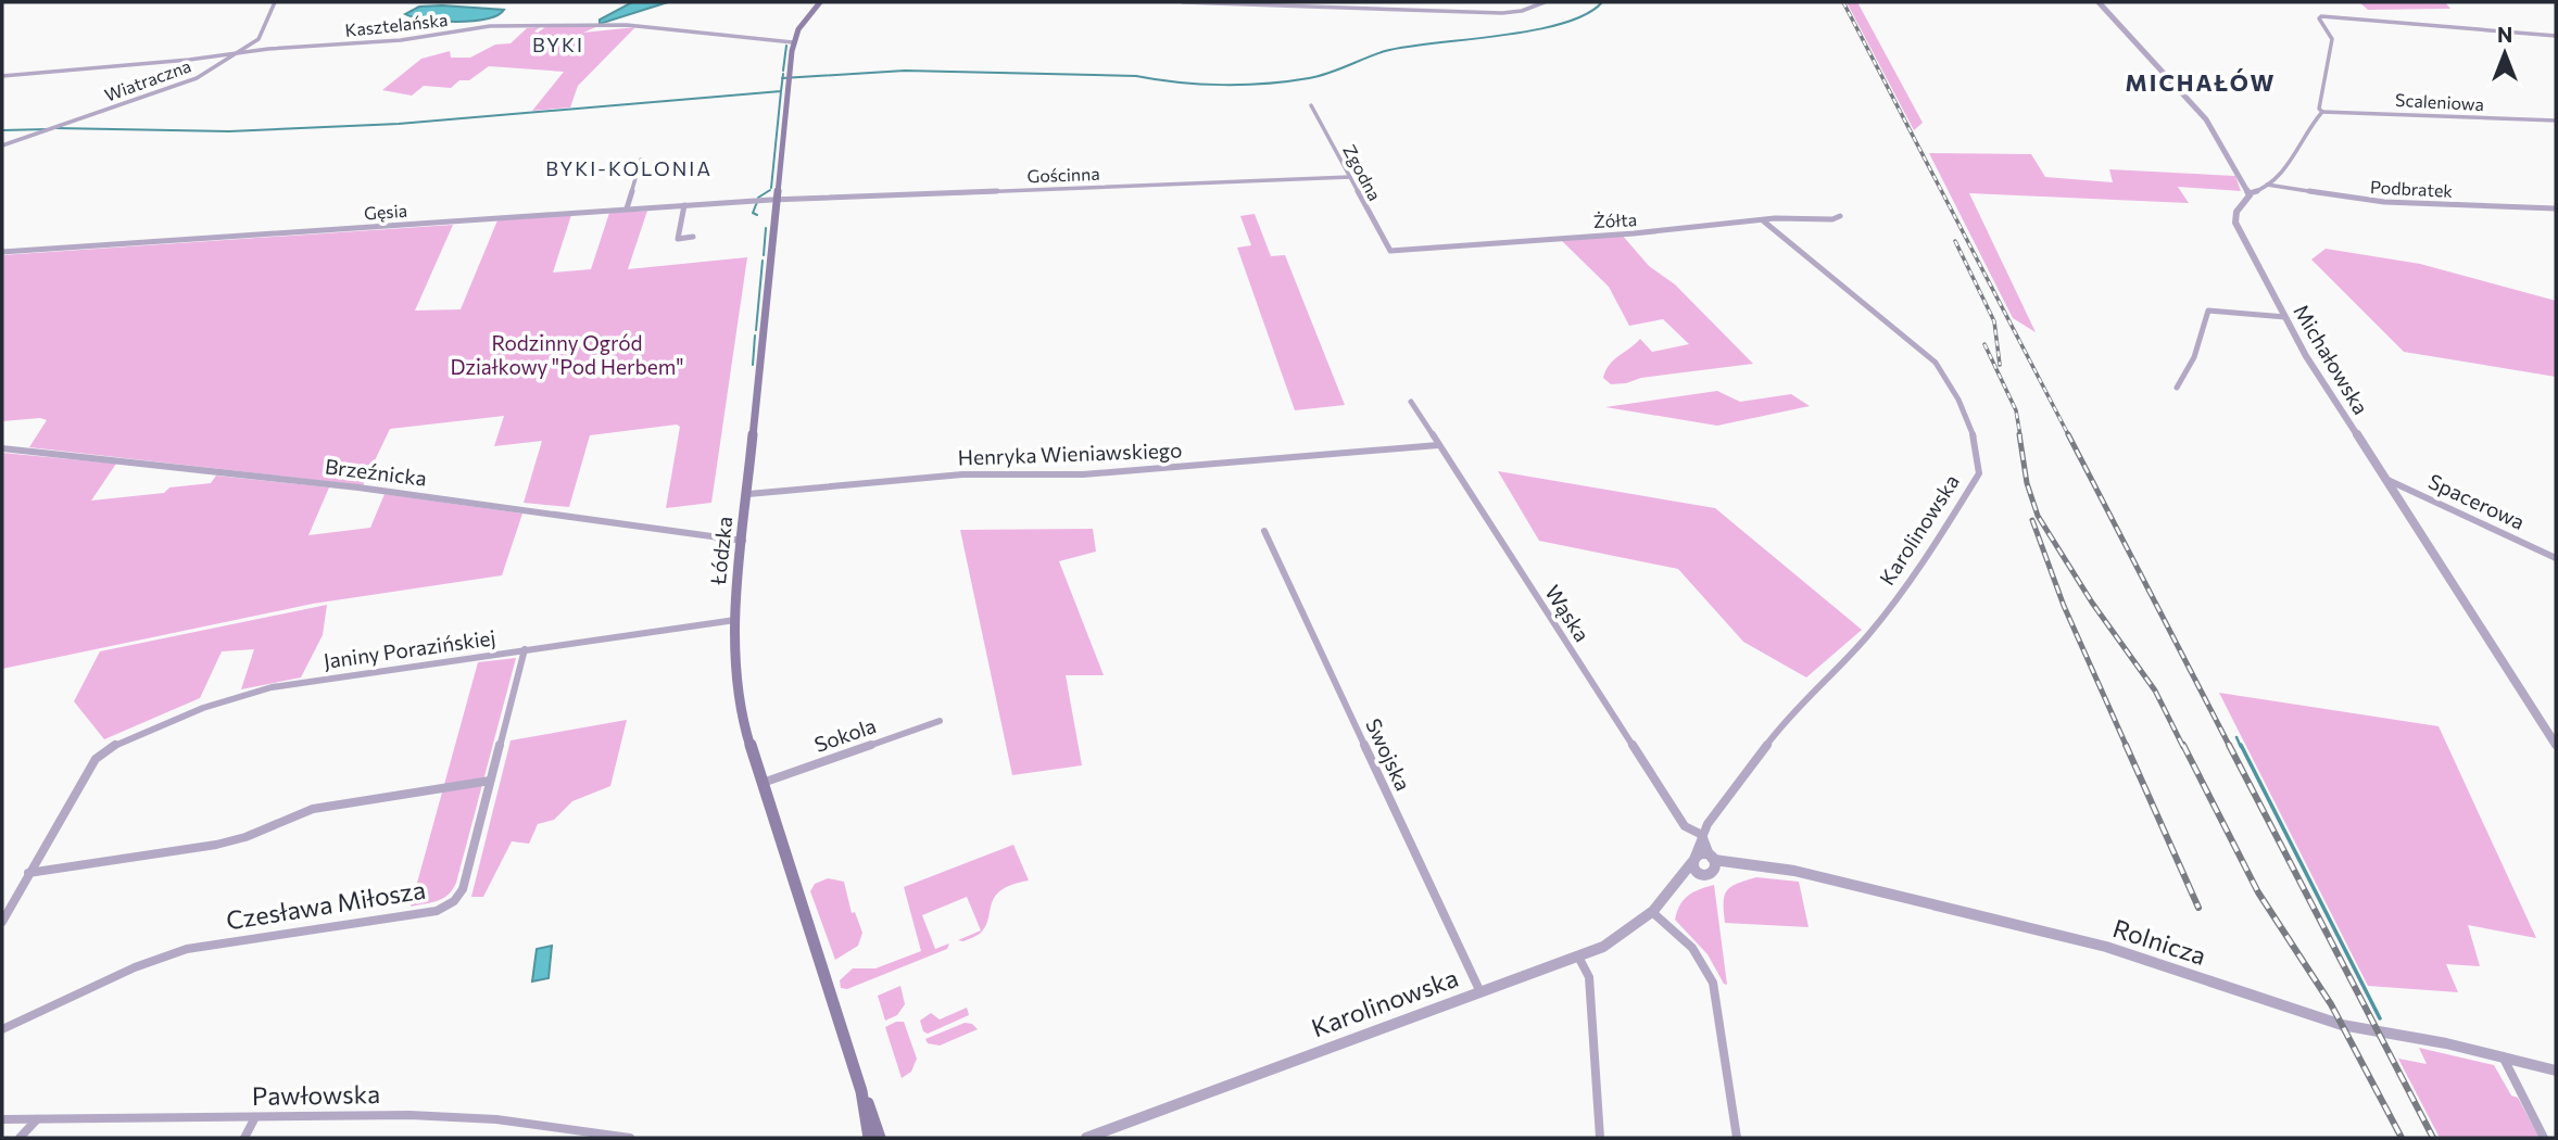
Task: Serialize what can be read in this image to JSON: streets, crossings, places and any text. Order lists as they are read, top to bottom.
{
  "streets": {
    "main road": ["Łódzka"],
    "street": [
      "Kasztelańska",
      "Wiatraczna",
      "Scaleniowa",
      "Zgodna",
      "Gościnna",
      "Podbratek",
      "Gęsia",
      "Żółta",
      "Michałowska",
      "Henryka Wieniawskiego",
      "Brzeźnicka",
      "Spacerowa",
      "Karolinowska",
      "Wąska",
      "Janiny Porazińskiej",
      "Sokola",
      "Swojska",
      "Czesława Miłosza",
      "Rolnicza",
      "Pawłowska"
    ]
  },
  "crossings": [
    ["Kasztelańska", "Wiatraczna"],
    ["Kasztelańska", "Łódzka"],
    ["Zgodna", "Gościnna"],
    ["Zgodna", "Żółta"],
    ["Gościnna", "Gęsia"],
    ["Gościnna", "Łódzka"],
    ["Gęsia", "Łódzka"],
    ["Żółta", "Karolinowska"],
    ["Michałowska", "Spacerowa"],
    ["Henryka Wieniawskiego", "Łódzka"],
    ["Henryka Wieniawskiego", "Wąska"],
    ["Brzeźnicka", "Łódzka"],
    ["Karolinowska", "Wąska"],
    ["Karolinowska", "Swojska"],
    ["Karolinowska", "Rolnicza"],
    ["Łódzka", "Janiny Porazińskiej"],
    ["Łódzka", "Sokola"],
    ["Janiny Porazińskiej", "Czesława Miłosza"]
  ],
  "districts": ["BYKI", "MICHAŁÓW", "BYKI-KOLONIA"],
  "parks": ["Rodzinny Ogród Działkowy \"Pod Herbem\""],
  "north": "top"
}
